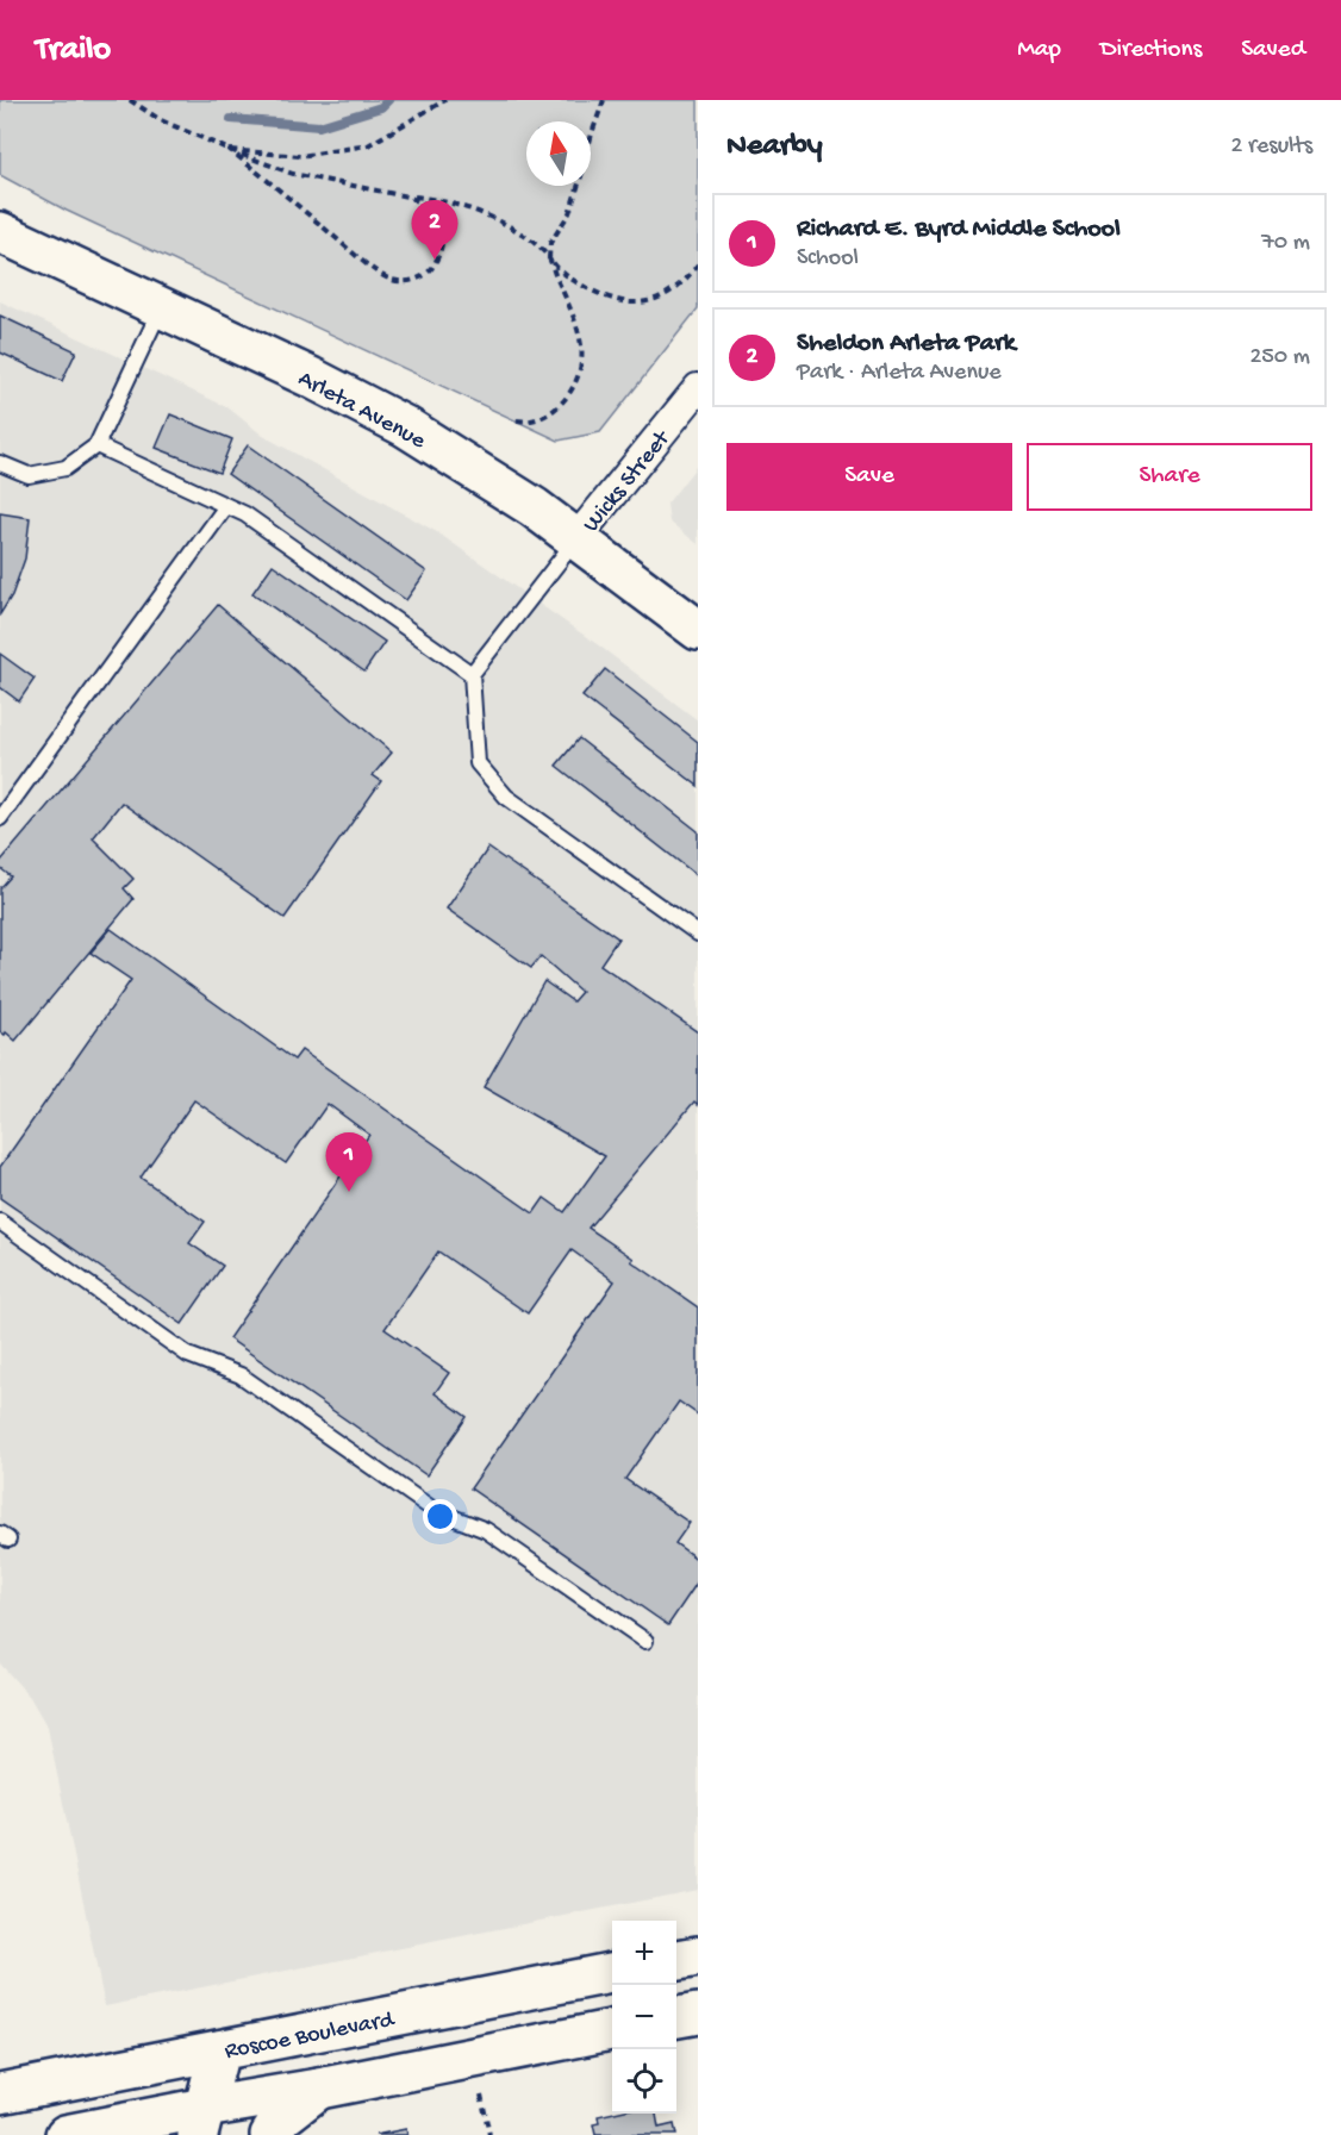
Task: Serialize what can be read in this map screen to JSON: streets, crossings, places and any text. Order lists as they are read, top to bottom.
{
  "streets": {
    "main road": ["Arleta Avenue", "Roscoe Boulevard"],
    "street": ["Wicks Street"]
  },
  "crossings": [
    ["Arleta Avenue", "Wicks Street"]
  ],
  "north": "top",
  "page": {
    "header": "Trailo",
    "nav": ["Map", "Directions", "Saved"],
    "heading": ["Nearby", "2 results"],
    "list": [
      {
        "mark": "1",
        "name": "Richard E. Byrd Middle School",
        "note": "School",
        "value": "70 m"
      },
      {
        "mark": "2",
        "name": "Sheldon Arleta Park",
        "note": "Park · Arleta Avenue",
        "value": "250 m"
      }
    ],
    "pins": ["2", "1"],
    "buttons": ["Save", "Share"],
    "map_buttons": ["+", "−"]
  }
}
